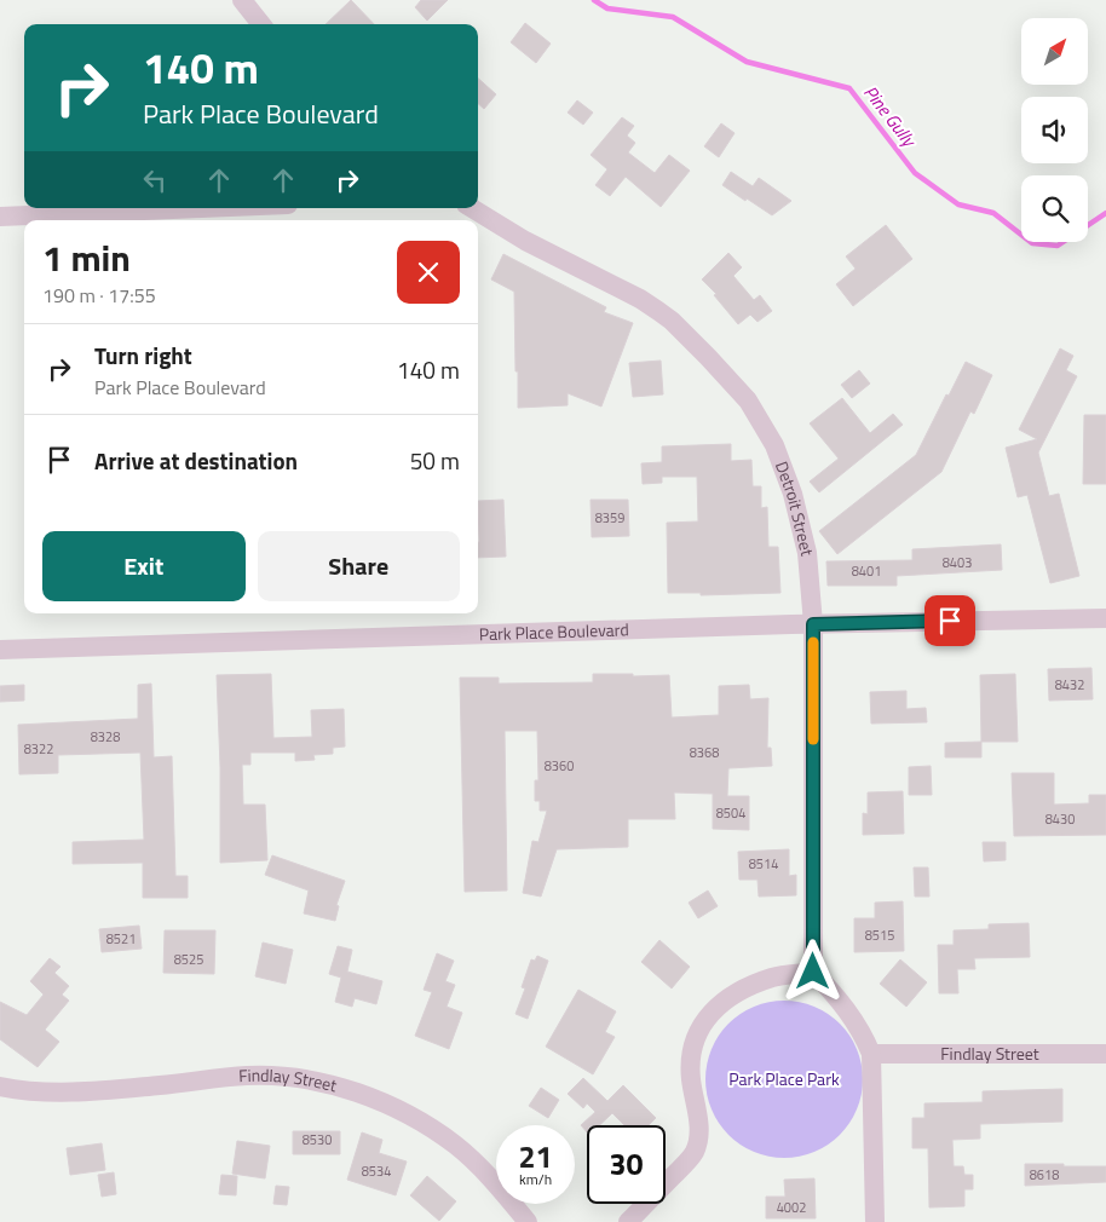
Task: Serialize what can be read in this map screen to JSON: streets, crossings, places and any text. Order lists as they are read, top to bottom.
{
  "streets": {
    "street": ["Detroit Street", "Park Place Boulevard", "Findlay Street"]
  },
  "crossings": [
    ["Detroit Street", "Park Place Boulevard"]
  ],
  "water": ["Pine Gully"],
  "parks": ["Park Place Park"],
  "house_numbers": [
    "8359",
    "8403",
    "8401",
    "8432",
    "8328",
    "8322",
    "8368",
    "8360",
    "8504",
    "8430",
    "8514",
    "8515",
    "8521",
    "8525",
    "8530",
    "8534",
    "8618",
    "4002"
  ],
  "north": "top right",
  "page": {
    "turn": ["140 m", "Park Place Boulevard"],
    "heading": ["1 min", "190 m · 17:55"],
    "list": [
      {
        "name": "Turn right",
        "note": "Park Place Boulevard",
        "value": "140 m"
      },
      {
        "name": "Arrive at destination",
        "value": "50 m"
      }
    ],
    "buttons": ["Exit", "Share"],
    "speed": "21 km/h",
    "limit": "30"
  }
}
